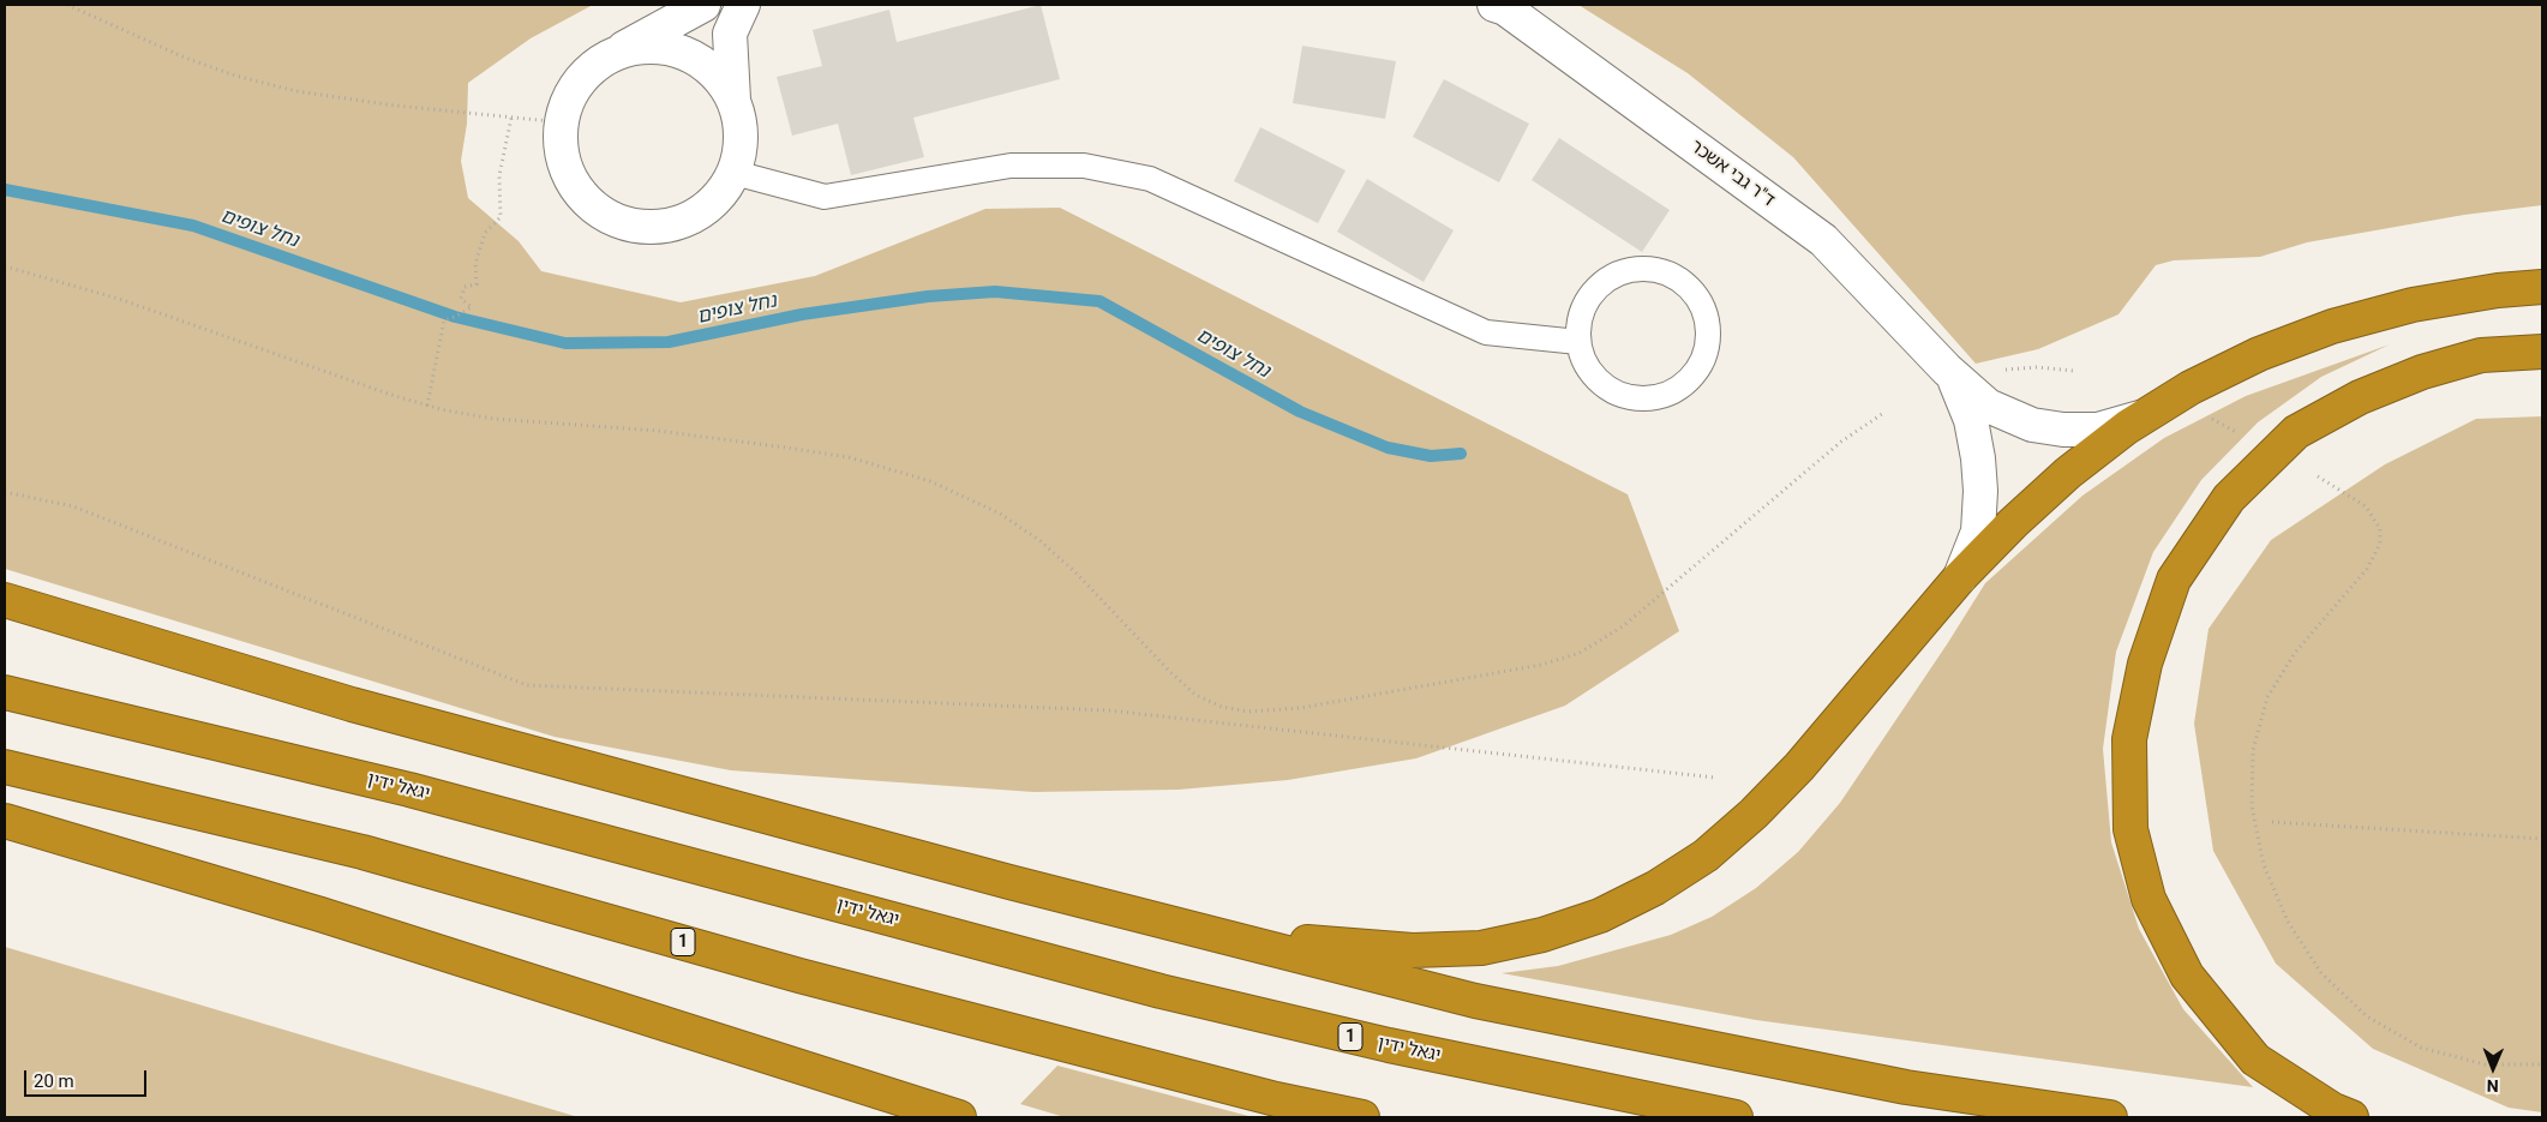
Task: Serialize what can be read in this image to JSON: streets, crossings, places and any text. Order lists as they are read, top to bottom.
{
  "streets": {
    "highway": ["יגאל ידין", "1"],
    "street": ["ד\"ר גבי אשכר"]
  },
  "water": ["נחל צופים"],
  "scale_bar": "20 m",
  "north": "bottom"
}
